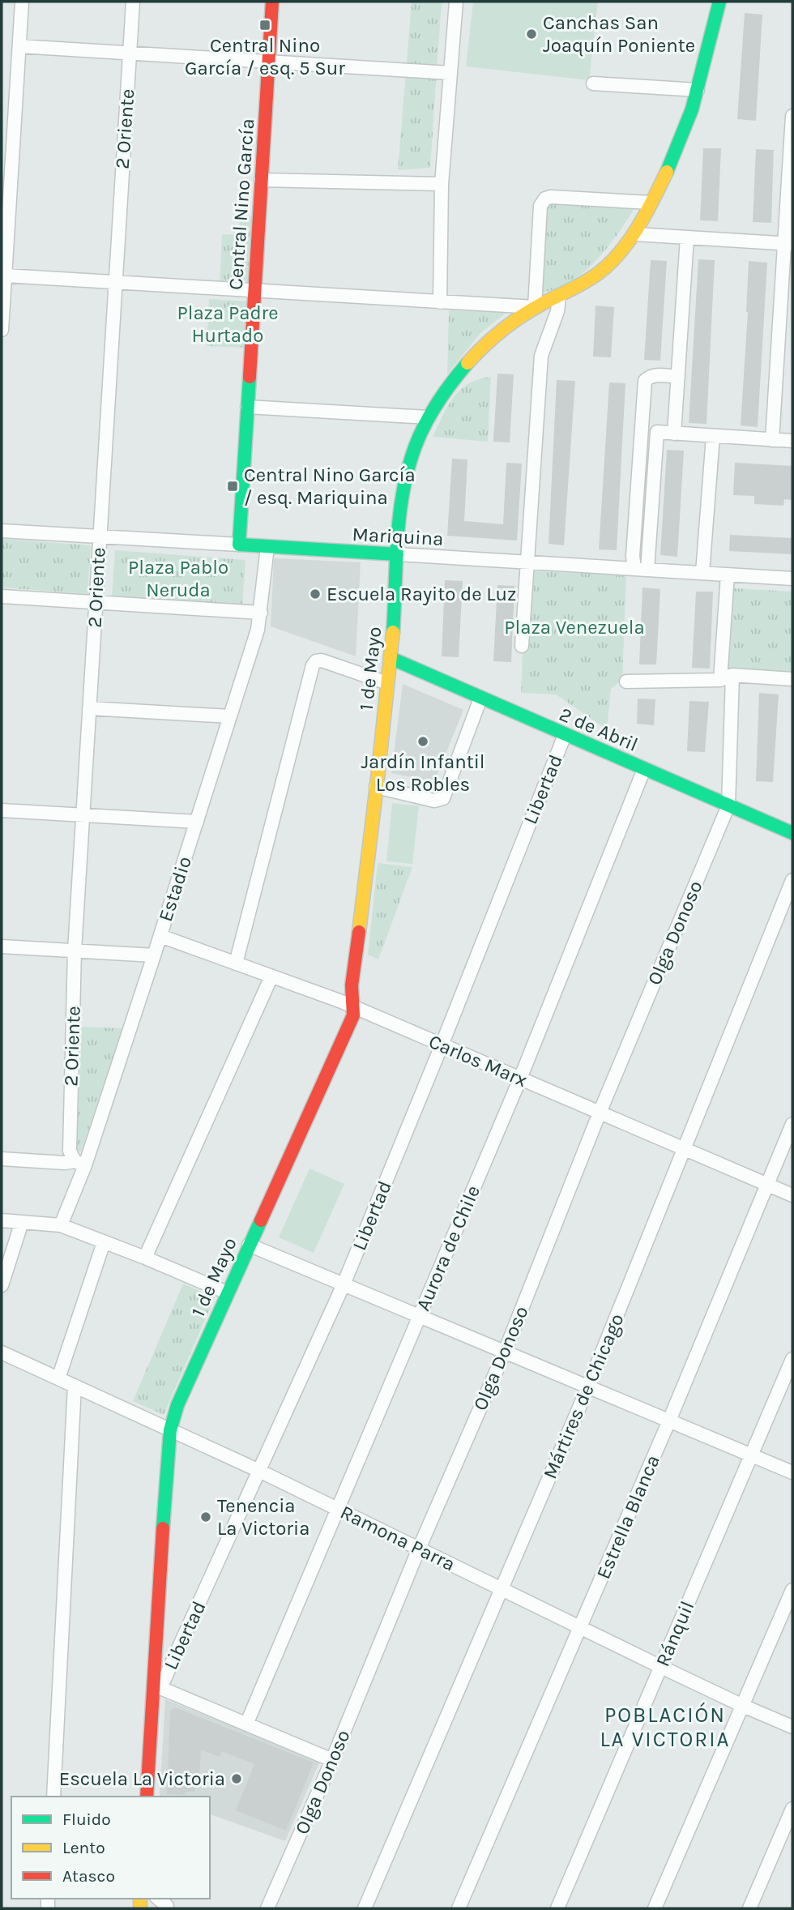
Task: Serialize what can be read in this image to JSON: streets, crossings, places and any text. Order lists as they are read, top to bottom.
{
  "streets": {
    "street": [
      "2 Oriente",
      "Central Nino García",
      "Mariquina",
      "1 de Mayo",
      "2 de Abril",
      "Libertad",
      "Estadio",
      "Olga Donoso",
      "Carlos Marx",
      "Aurora de Chile",
      "Mártires de Chicago",
      "Estrella Blanca",
      "Ramona Parra",
      "Ránquil"
    ]
  },
  "crossings": [
    ["2 Oriente", "Mariquina"],
    ["2 Oriente", "Estadio"],
    ["Central Nino García", "Mariquina"],
    ["Mariquina", "1 de Mayo"],
    ["Mariquina", "Estadio"],
    ["1 de Mayo", "2 de Abril"],
    ["1 de Mayo", "Libertad"],
    ["1 de Mayo", "Carlos Marx"],
    ["1 de Mayo", "Ramona Parra"],
    ["2 de Abril", "Libertad"],
    ["2 de Abril", "Olga Donoso"],
    ["2 de Abril", "Aurora de Chile"],
    ["Libertad", "Carlos Marx"],
    ["Libertad", "Ramona Parra"],
    ["Estadio", "Carlos Marx"],
    ["Olga Donoso", "Carlos Marx"],
    ["Olga Donoso", "Ramona Parra"],
    ["Carlos Marx", "Aurora de Chile"],
    ["Carlos Marx", "Mártires de Chicago"],
    ["Carlos Marx", "Estrella Blanca"],
    ["Aurora de Chile", "Ramona Parra"],
    ["Mártires de Chicago", "Ramona Parra"],
    ["Estrella Blanca", "Ramona Parra"],
    ["Ramona Parra", "Ránquil"]
  ],
  "districts": ["POBLACIÓN LA VICTORIA"],
  "parks": ["Plaza Padre Hurtado", "Plaza Pablo Neruda", "Plaza Venezuela"],
  "places": {
    "transit": ["Central Nino García / esq. 5 Sur", "Central Nino García / esq. Mariquina"],
    "other": [
      "Canchas San Joaquín Poniente",
      "Escuela Rayito de Luz",
      "Jardín Infantil Los Robles",
      "Tenencia La Victoria",
      "Escuela La Victoria"
    ]
  },
  "legend": ["Fluido", "Lento", "Atasco"]
}
